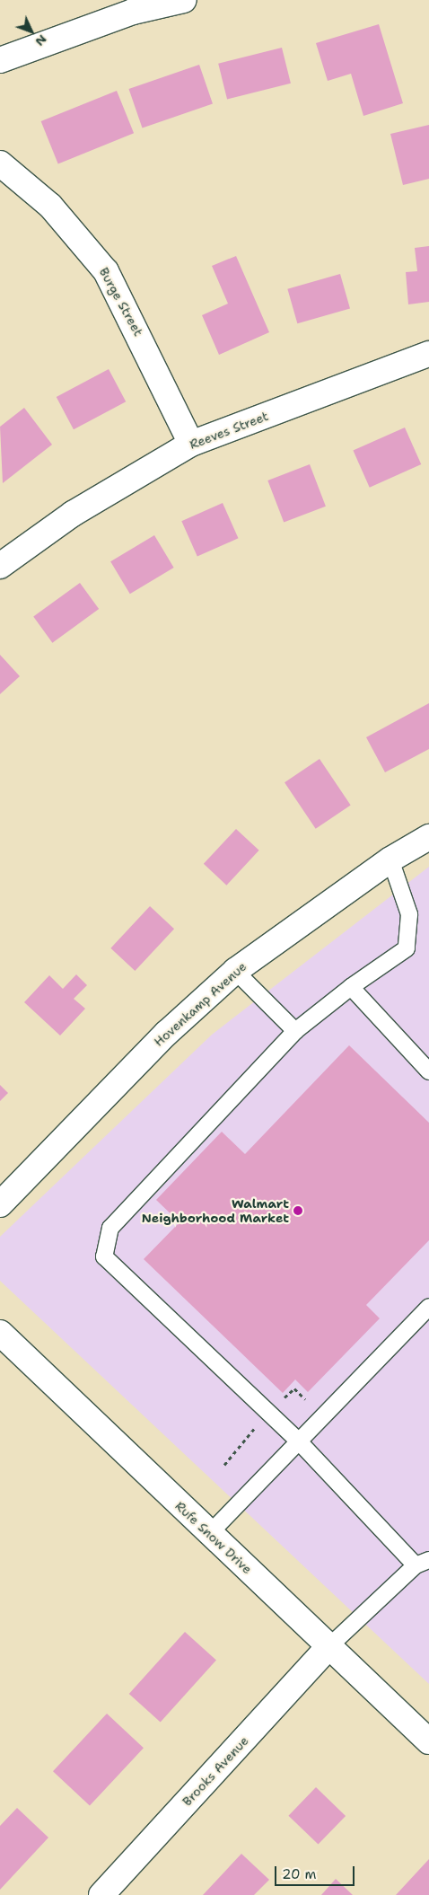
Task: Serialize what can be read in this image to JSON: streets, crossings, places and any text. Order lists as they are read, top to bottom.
{
  "streets": {
    "street": [
      "Burge Street",
      "Reeves Street",
      "Hovenkamp Avenue",
      "Rufe Snow Drive",
      "Brooks Avenue"
    ]
  },
  "crossings": [
    ["Burge Street", "Reeves Street"],
    ["Rufe Snow Drive", "Brooks Avenue"]
  ],
  "places": ["Walmart Neighborhood Market"],
  "scale_bar": "20 m",
  "north": "bottom right"
}
